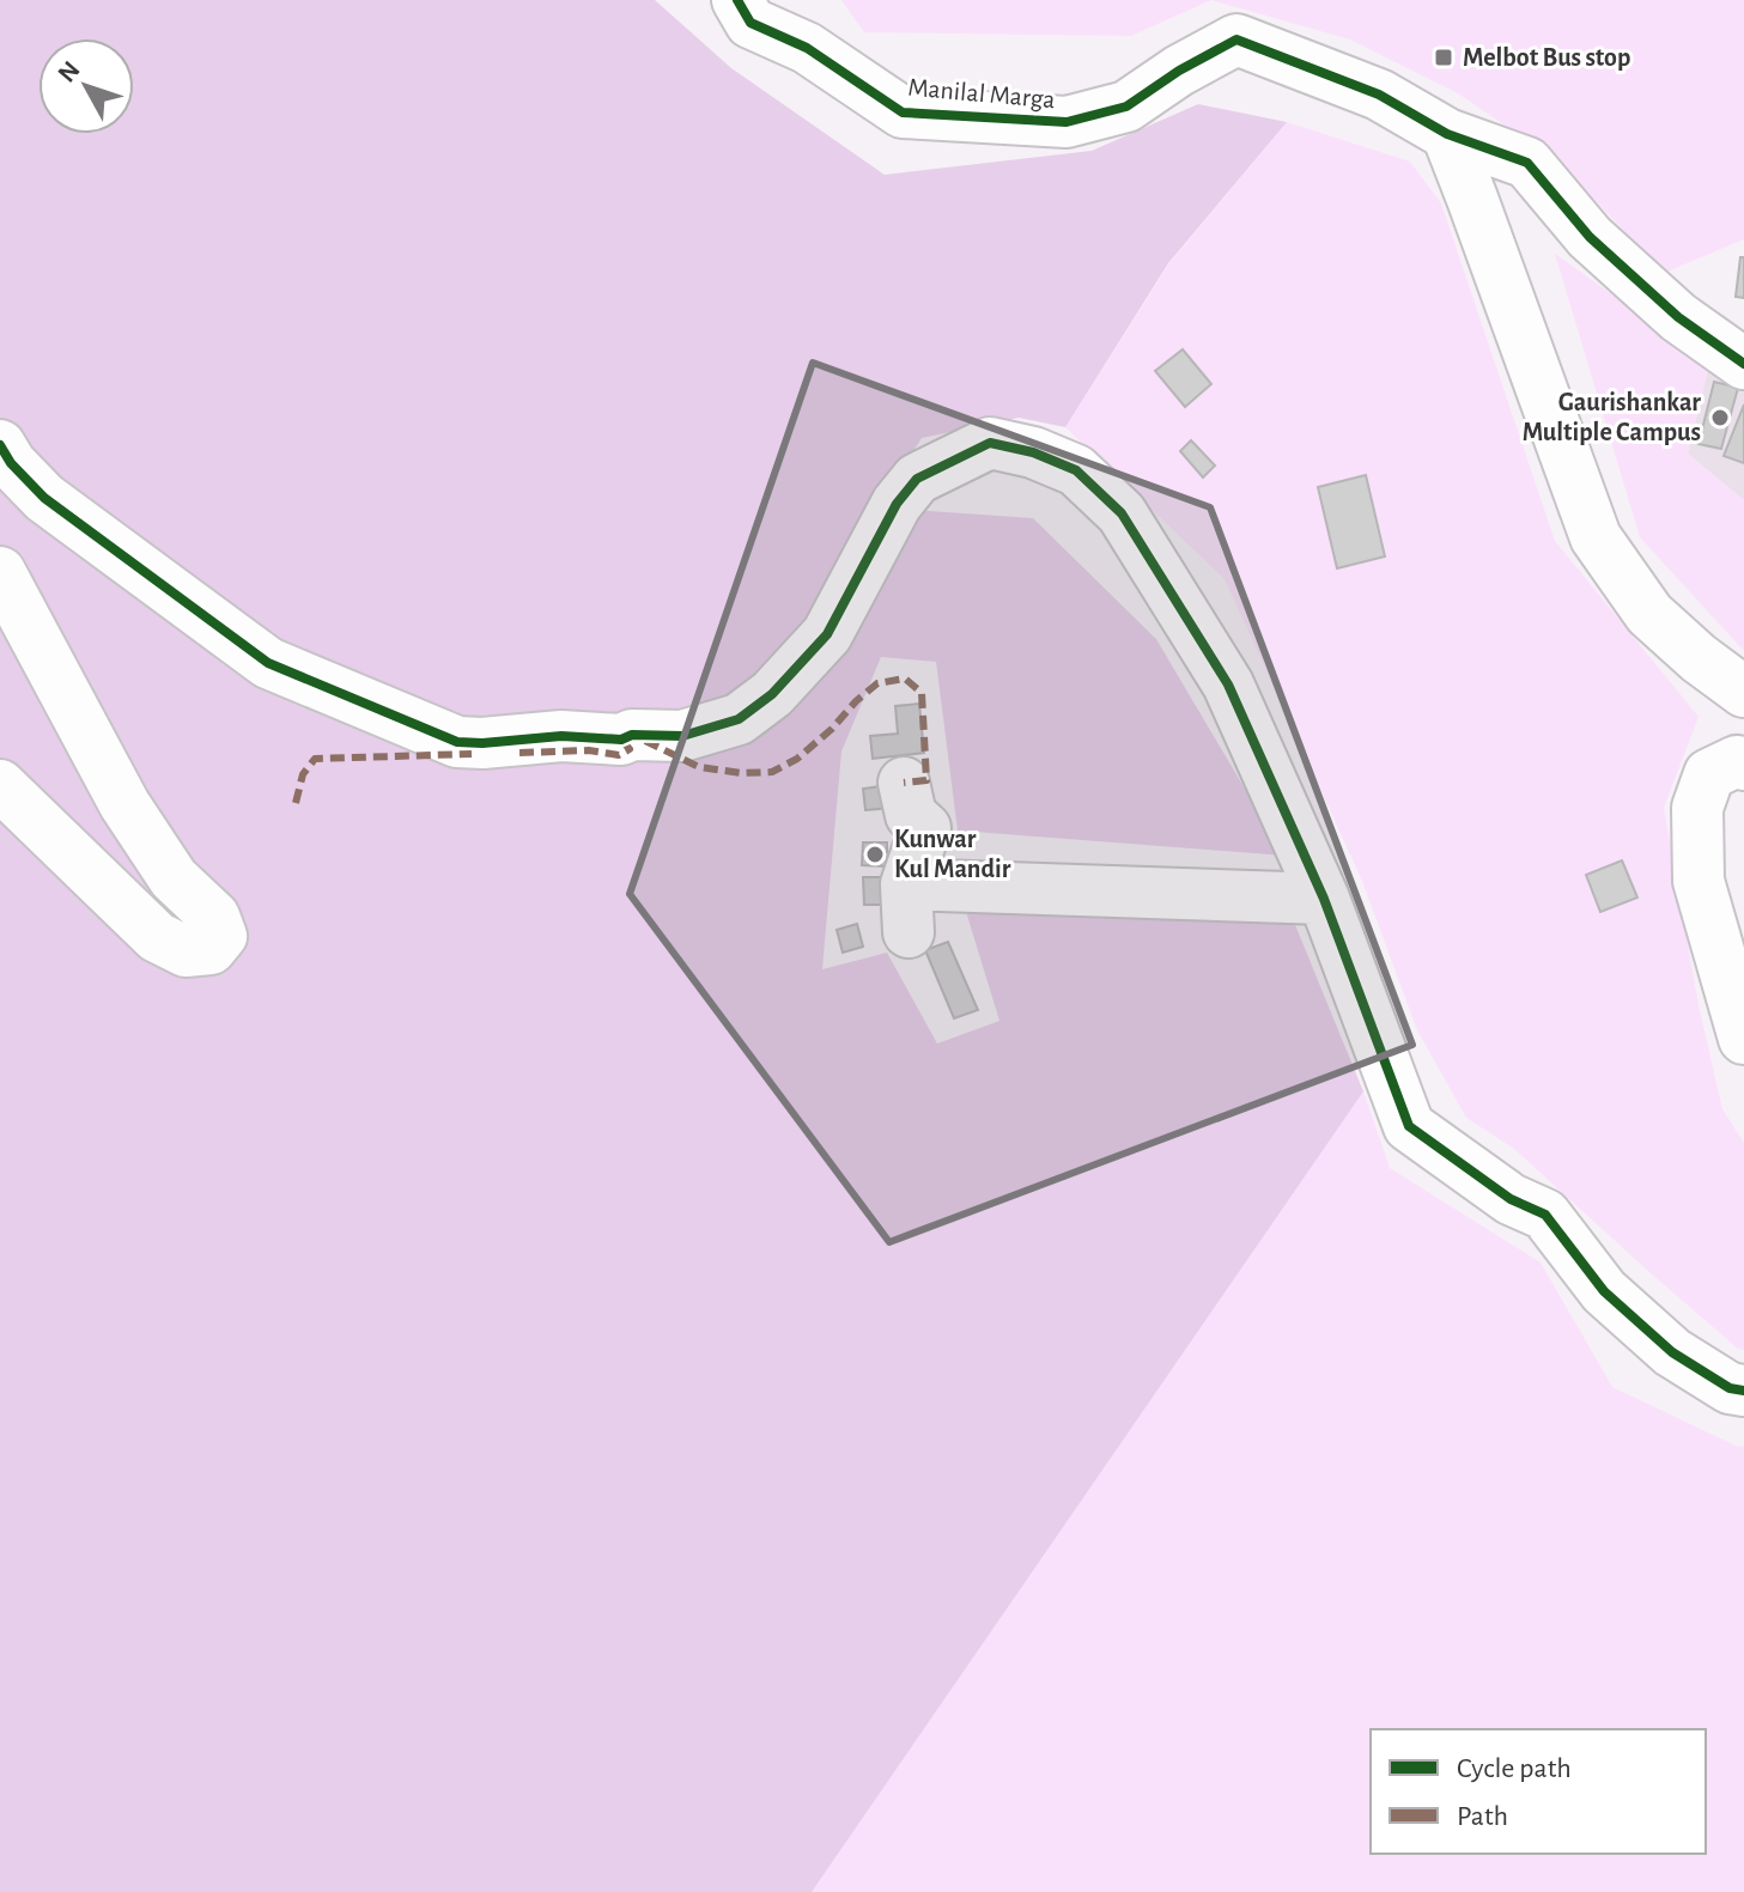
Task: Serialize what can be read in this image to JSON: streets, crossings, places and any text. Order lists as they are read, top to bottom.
{
  "streets": {
    "street": ["Manilal Marga"]
  },
  "places": {
    "transit": ["Melbot Bus stop"],
    "other": ["Gaurishankar Multiple Campus", "Kunwar Kul Mandir"]
  },
  "legend": ["Cycle path", "Path"],
  "north": "top left"
}
